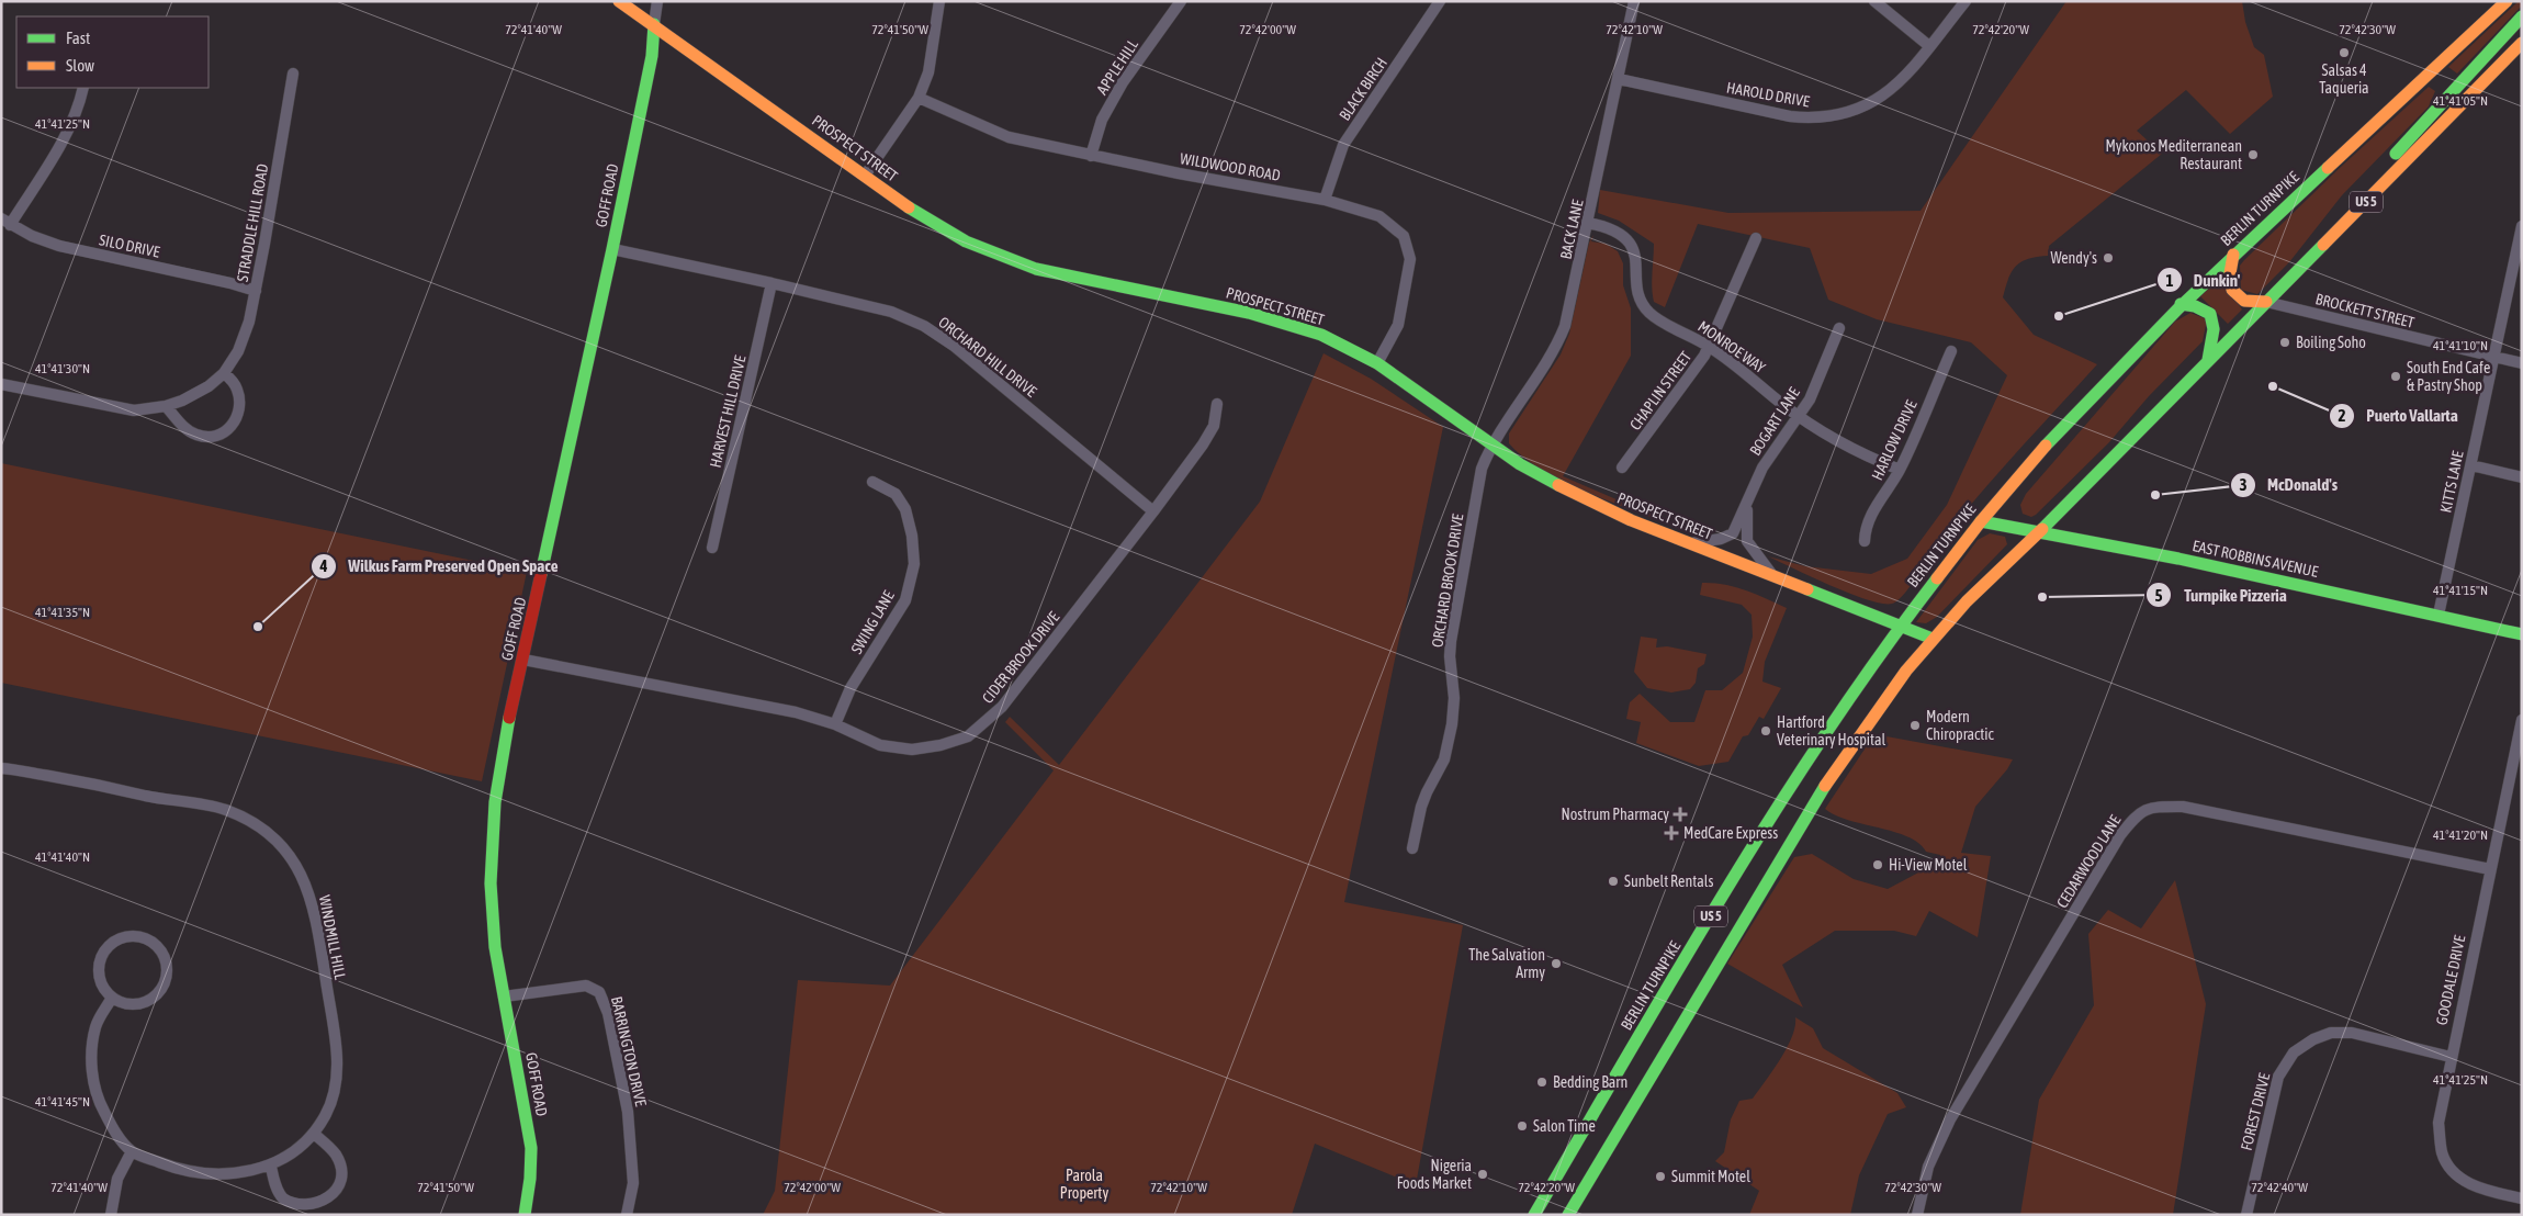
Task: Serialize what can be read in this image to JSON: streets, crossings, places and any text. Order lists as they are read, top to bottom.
{
  "streets": {
    "main road": [
      "PROSPECT STREET",
      "GOFF ROAD",
      "US 5",
      "BERLIN TURNPIKE",
      "EAST ROBBINS AVENUE"
    ],
    "street": [
      "APPLE HILL",
      "BLACK BIRCH",
      "HAROLD DRIVE",
      "WILDWOOD ROAD",
      "STRADDLE HILL ROAD",
      "BACK LANE",
      "SILO DRIVE",
      "BROCKETT STREET",
      "MONROE WAY",
      "ORCHARD HILL DRIVE",
      "CHAPLIN STREET",
      "HARVEST HILL DRIVE",
      "BOGART LANE",
      "HARLOW DRIVE",
      "KITTS LANE",
      "ORCHARD BROOK DRIVE",
      "SWING LANE",
      "CIDER BROOK DRIVE",
      "CEDARWOOD LANE",
      "WINDMILL HILL",
      "GOODALE DRIVE",
      "BARRINGTON DRIVE",
      "FOREST DRIVE"
    ]
  },
  "crossings": [
    ["APPLE HILL", "WILDWOOD ROAD"],
    ["BLACK BIRCH", "WILDWOOD ROAD"],
    ["HAROLD DRIVE", "BACK LANE"],
    ["PROSPECT STREET", "WILDWOOD ROAD"],
    ["PROSPECT STREET", "GOFF ROAD"],
    ["PROSPECT STREET", "BERLIN TURNPIKE"],
    ["PROSPECT STREET", "BACK LANE"],
    ["PROSPECT STREET", "BOGART LANE"],
    ["PROSPECT STREET", "ORCHARD BROOK DRIVE"],
    ["GOFF ROAD", "ORCHARD HILL DRIVE"],
    ["GOFF ROAD", "CIDER BROOK DRIVE"],
    ["GOFF ROAD", "BARRINGTON DRIVE"],
    ["BERLIN TURNPIKE", "BROCKETT STREET"],
    ["BERLIN TURNPIKE", "EAST ROBBINS AVENUE"],
    ["STRADDLE HILL ROAD", "SILO DRIVE"],
    ["BACK LANE", "MONROE WAY"],
    ["BACK LANE", "ORCHARD BROOK DRIVE"],
    ["BROCKETT STREET", "KITTS LANE"],
    ["MONROE WAY", "CHAPLIN STREET"],
    ["MONROE WAY", "BOGART LANE"],
    ["MONROE WAY", "HARLOW DRIVE"],
    ["ORCHARD HILL DRIVE", "HARVEST HILL DRIVE"],
    ["ORCHARD HILL DRIVE", "CIDER BROOK DRIVE"],
    ["KITTS LANE", "EAST ROBBINS AVENUE"],
    ["SWING LANE", "CIDER BROOK DRIVE"],
    ["CEDARWOOD LANE", "GOODALE DRIVE"],
    ["GOODALE DRIVE", "FOREST DRIVE"]
  ],
  "parks": ["Parola Property"],
  "places": {
    "other": [
      "Salsas 4 Taqueria",
      "Mykonos Mediterranean Restaurant",
      "Wendy's",
      "Dunkin'",
      "Boiling Soho",
      "South End Cafe & Pastry Shop",
      "Puerto Vallarta",
      "McDonald's",
      "Turnpike Pizzeria",
      "Wilkus Farm Preserved Open Space",
      "Modern Chiropractic",
      "Hartford Veterinary Hospital",
      "Hi-View Motel",
      "Sunbelt Rentals",
      "The Salvation Army",
      "Bedding Barn",
      "Salon Time",
      "Nigeria Foods Market",
      "Summit Motel"
    ],
    "health": ["Nostrum Pharmacy", "MedCare Express"]
  },
  "legend": ["Fast", "Slow"],
  "coordinates": [
    "72°41'40\"W",
    "72°41'50\"W",
    "72°42'00\"W",
    "72°42'10\"W",
    "72°42'20\"W",
    "72°42'30\"W",
    "41°41'05\"N",
    "41°41'25\"N",
    "41°41'10\"N",
    "41°41'30\"N",
    "41°41'15\"N",
    "41°41'35\"N",
    "41°41'20\"N",
    "41°41'40\"N",
    "41°41'45\"N",
    "72°42'40\"W"
  ]
}
